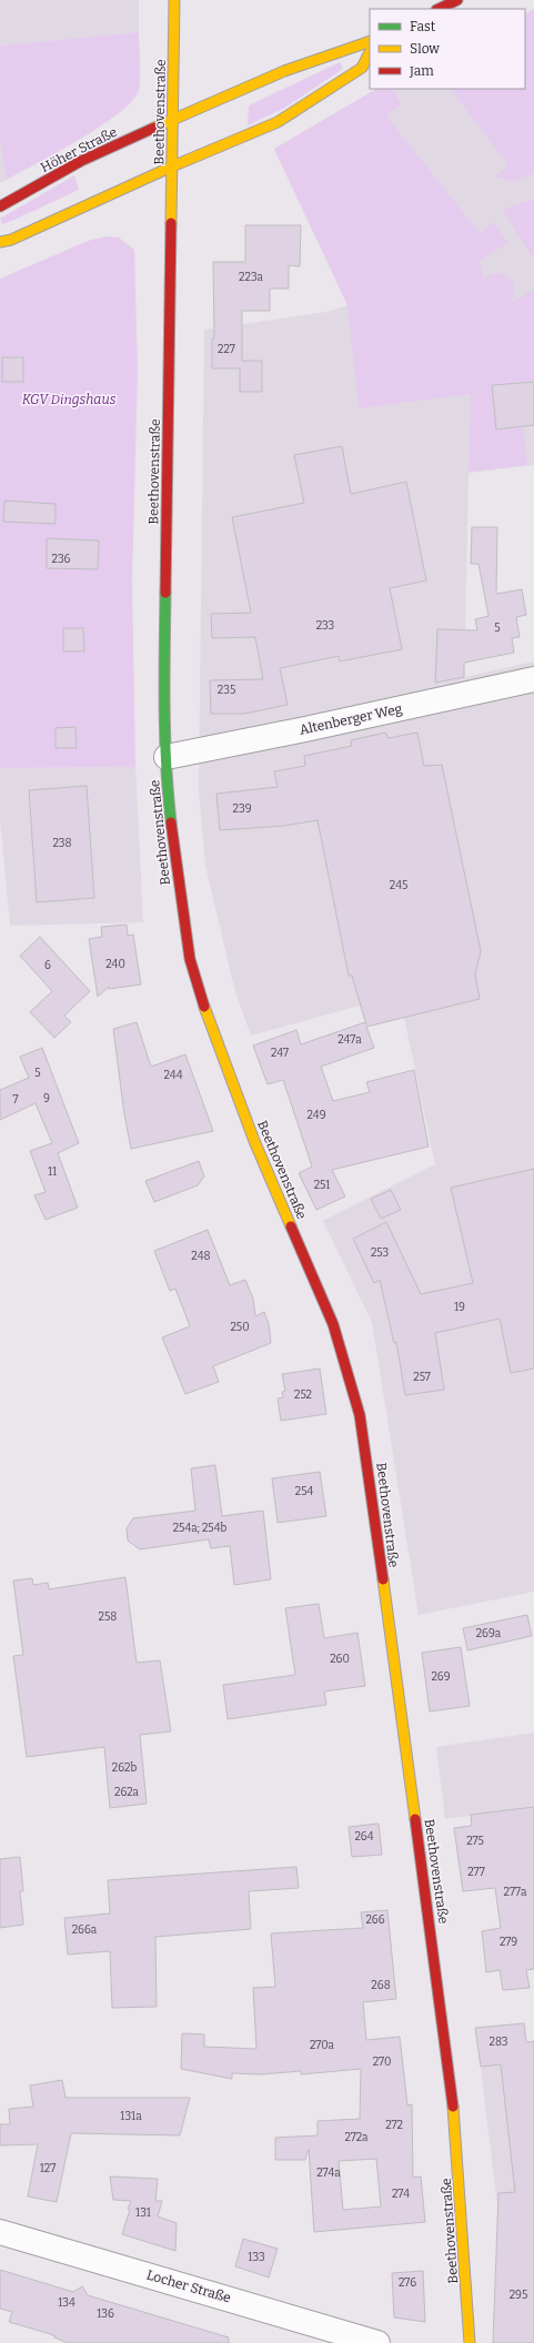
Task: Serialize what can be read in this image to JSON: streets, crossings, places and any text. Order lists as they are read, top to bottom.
{
  "streets": {
    "main road": ["Beethovenstraße", "Höher Straße"],
    "street": ["Altenberger Weg", "Locher Straße"]
  },
  "crossings": [
    ["Beethovenstraße", "Höher Straße"],
    ["Beethovenstraße", "Altenberger Weg"]
  ],
  "parks": ["KGV Dingshaus"],
  "house_numbers": [
    "223a",
    "227",
    "236",
    "233",
    "5",
    "235",
    "239",
    "238",
    "245",
    "240",
    "6",
    "247a",
    "247",
    "5",
    "244",
    "9",
    "7",
    "249",
    "11",
    "251",
    "253",
    "248",
    "19",
    "250",
    "257",
    "252",
    "254",
    "254a; 254b",
    "258",
    "269a",
    "260",
    "269",
    "262b",
    "262a",
    "264",
    "275",
    "277",
    "277a",
    "266",
    "266a",
    "279",
    "268",
    "283",
    "270a",
    "270",
    "131a",
    "272",
    "272a",
    "127",
    "274a",
    "274",
    "131",
    "133",
    "276",
    "295",
    "134",
    "136"
  ],
  "legend": ["Fast", "Slow", "Jam"]
}
